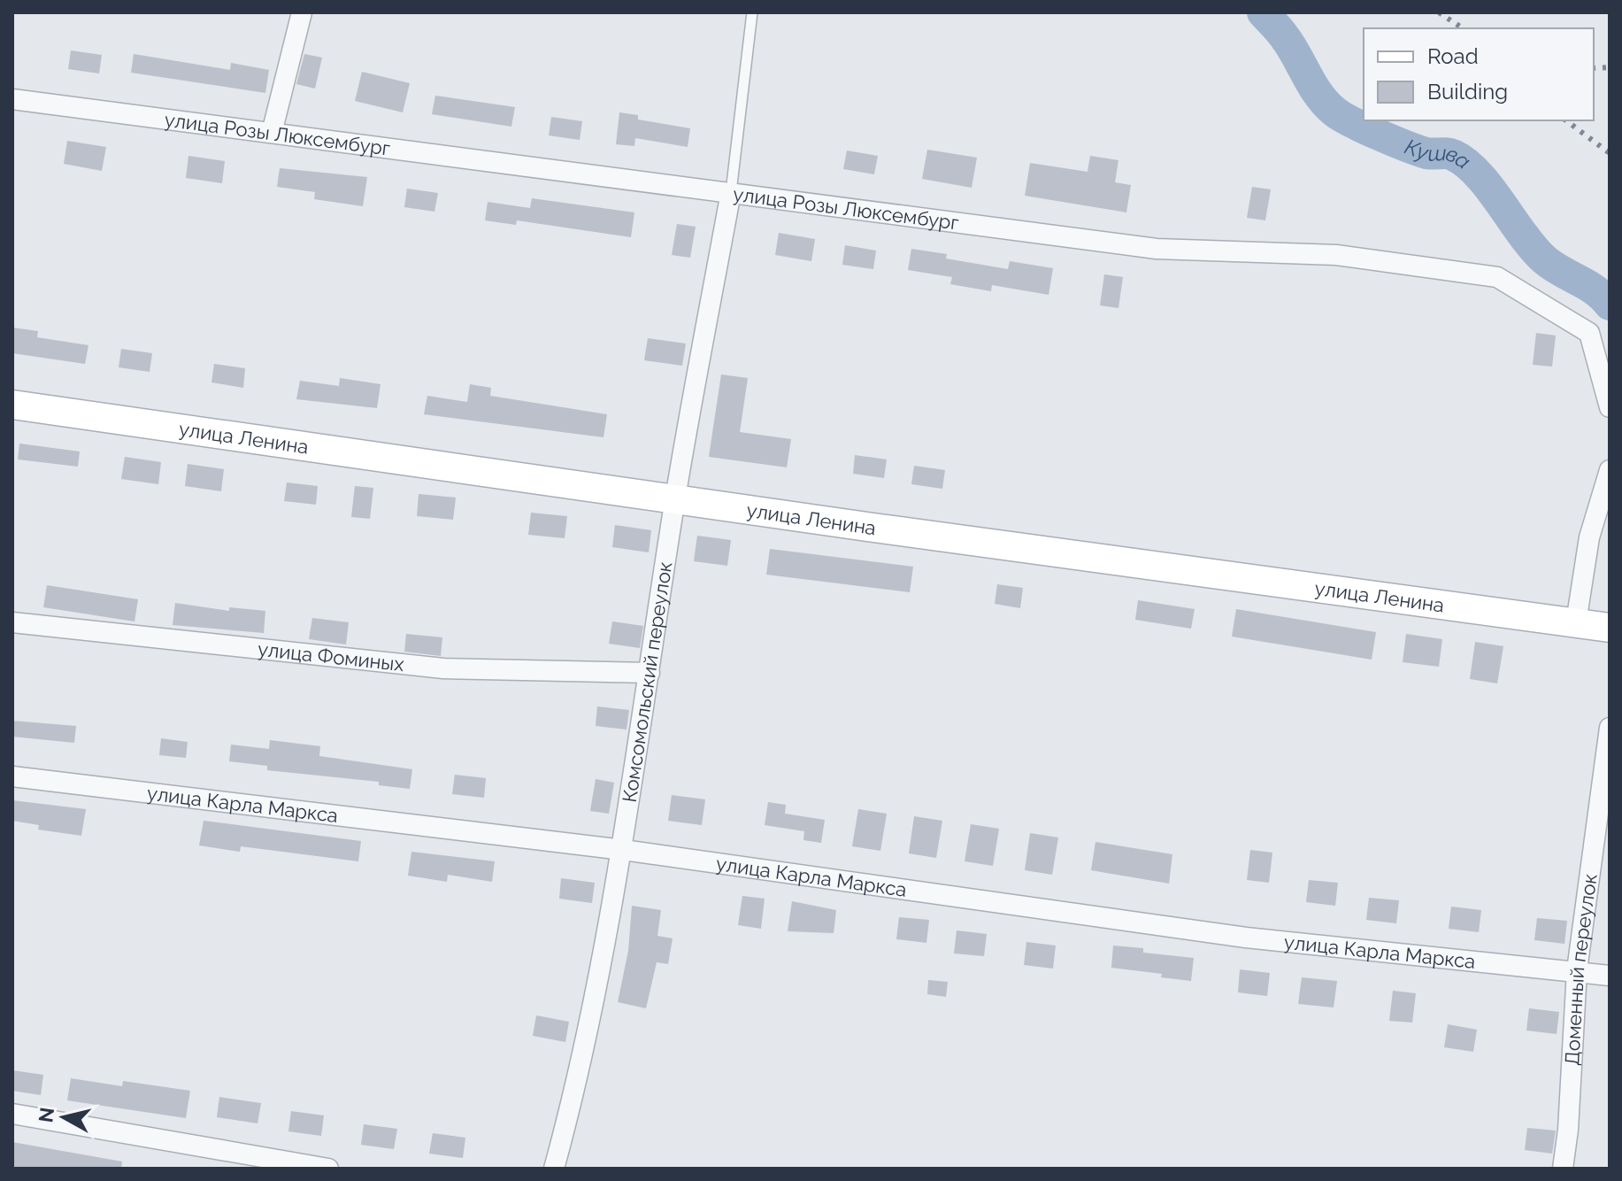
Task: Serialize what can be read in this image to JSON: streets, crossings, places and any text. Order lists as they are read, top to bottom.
{
  "streets": {
    "main road": ["улица Ленина"],
    "street": [
      "улица Розы Люксембург",
      "улица Фоминых",
      "Комсомольский переулок",
      "улица Карла Маркса",
      "Доменный переулок"
    ]
  },
  "crossings": [
    ["улица Розы Люксембург", "Комсомольский переулок"],
    ["улица Ленина", "Комсомольский переулок"],
    ["улица Фоминых", "Комсомольский переулок"],
    ["Комсомольский переулок", "улица Карла Маркса"],
    ["улица Карла Маркса", "Доменный переулок"]
  ],
  "water": ["Кушва"],
  "legend": ["Road", "Building"],
  "north": "left"
}
